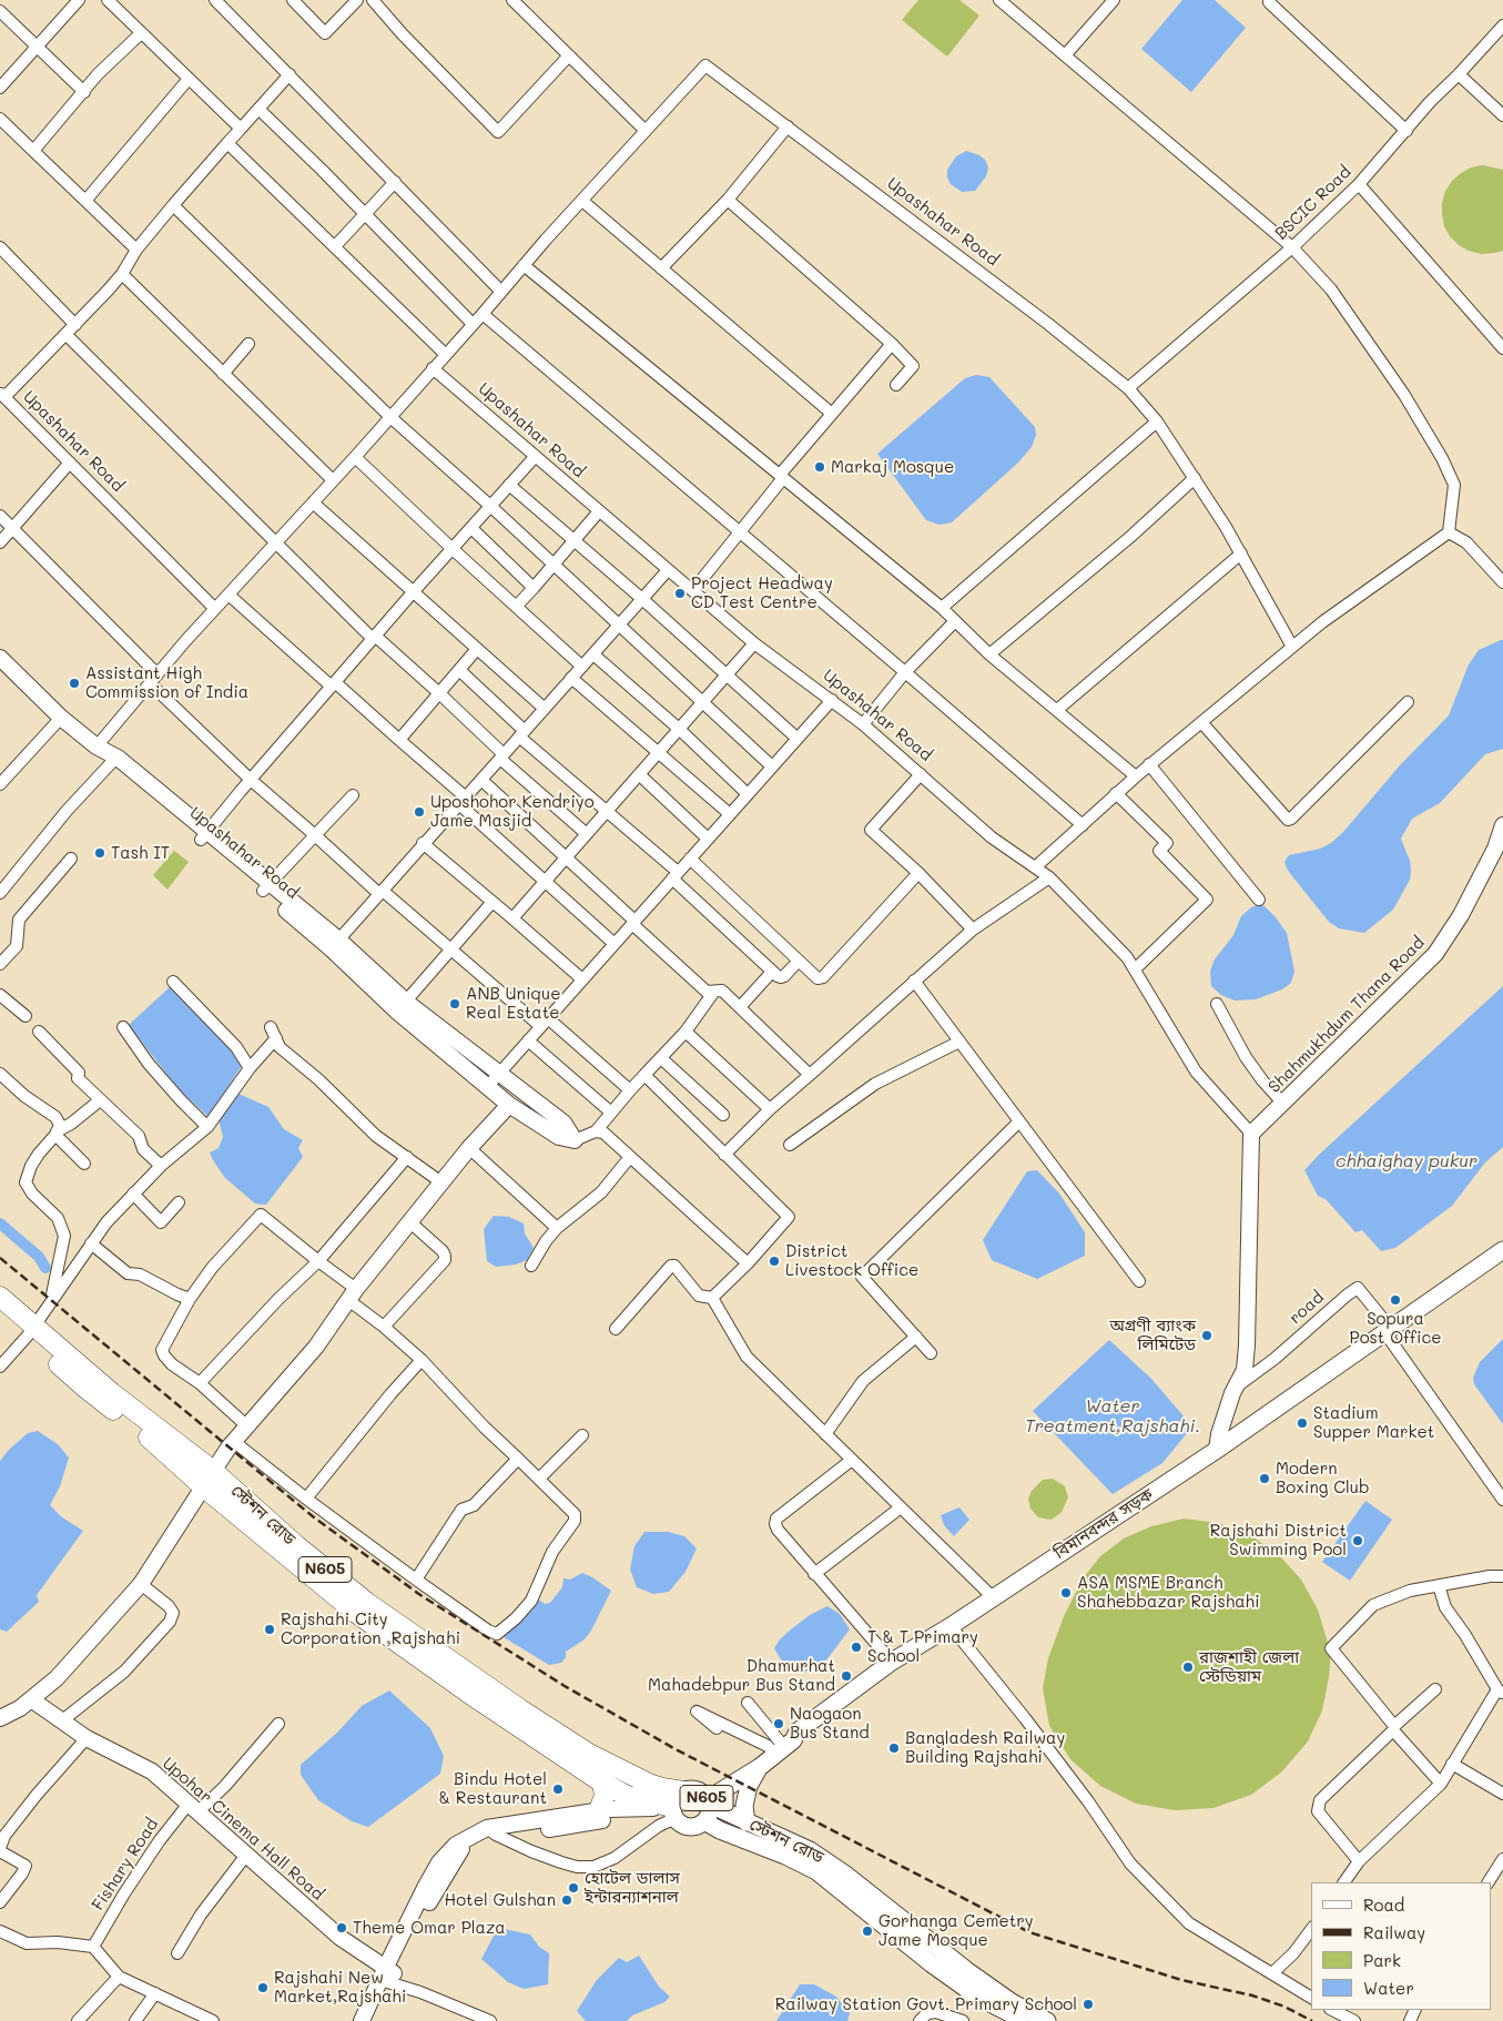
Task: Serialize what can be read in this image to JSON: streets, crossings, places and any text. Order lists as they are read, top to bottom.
{
  "streets": {
    "highway": ["স্টেশন রোড", "N605"],
    "main road": ["বিমানবন্দর সড়ক"],
    "street": [
      "BSCIC Road",
      "Upashahar Road",
      "Shahmukhdum Thana Road",
      "road",
      "Upohar Cinema Hall Road",
      "Fishary Road"
    ]
  },
  "crossings": [
    ["BSCIC Road", "Upashahar Road"],
    ["Upashahar Road", "Shahmukhdum Thana Road"],
    ["road", "বিমানবন্দর সড়ক"],
    ["স্টেশন রোড", "N605"],
    ["Upohar Cinema Hall Road", "Fishary Road"]
  ],
  "water": ["chhaighay pukur", "Water Treatment,Rajshahi."],
  "places": [
    "Markaj Mosque",
    "Project Headway CD Test Centre",
    "Assistant High Commission of India",
    "Uposhohor Kendriyo Jame Masjid",
    "Tash IT",
    "ANB Unique Real Estate",
    "District Livestock Office",
    "Sopura Post Office",
    "অগ্রণী ব্যাংক লিমিটেড",
    "Stadium Supper Market",
    "Modern Boxing Club",
    "Rajshahi District Swimming Pool",
    "ASA MSME Branch Shahebbazar Rajshahi",
    "Rajshahi City Corporation ,Rajshahi",
    "T & T Primary School",
    "রাজশাহী জেলা স্টেডিয়াম",
    "Dhamurhat Mahadebpur Bus Stand",
    "Naogaon Bus Stand",
    "Bangladesh Railway Building Rajshahi",
    "Bindu Hotel & Restaurant",
    "হোটেল ডালাস ইন্টারন্যাশনাল",
    "Hotel Gulshan",
    "Theme Omar Plaza",
    "Gorhanga Cemetry Jame Mosque",
    "Rajshahi New Market,Rajshahi",
    "Railway Station Govt. Primary School"
  ],
  "legend": [
    "Road",
    "Railway",
    "Park",
    "Water"
  ]
}
